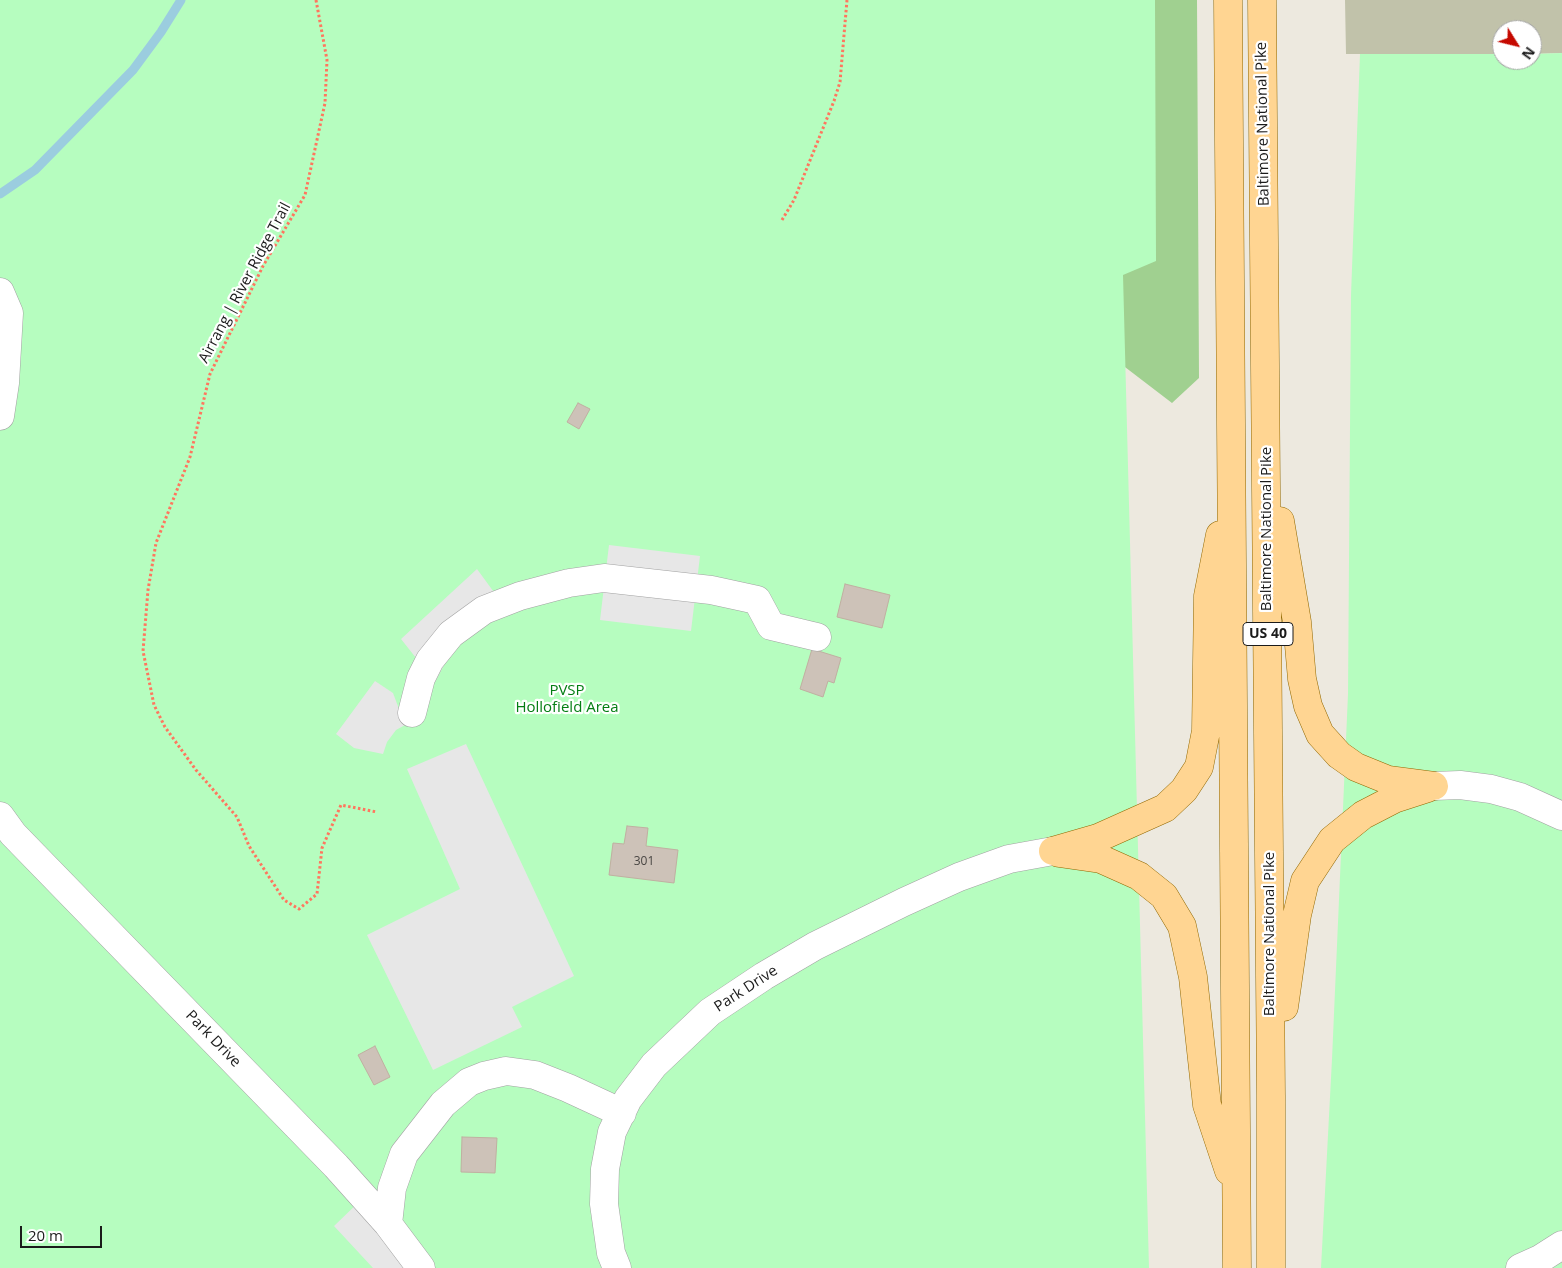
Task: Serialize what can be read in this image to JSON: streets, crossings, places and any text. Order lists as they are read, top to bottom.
{
  "streets": {
    "main road": ["Baltimore National Pike", "US 40"],
    "street": ["Park Drive"],
    "path": ["Airrang | River Ridge Trail"]
  },
  "parks": ["PVSP Hollofield Area"],
  "house_numbers": ["301"],
  "scale_bar": "20 m",
  "north": "bottom right"
}
